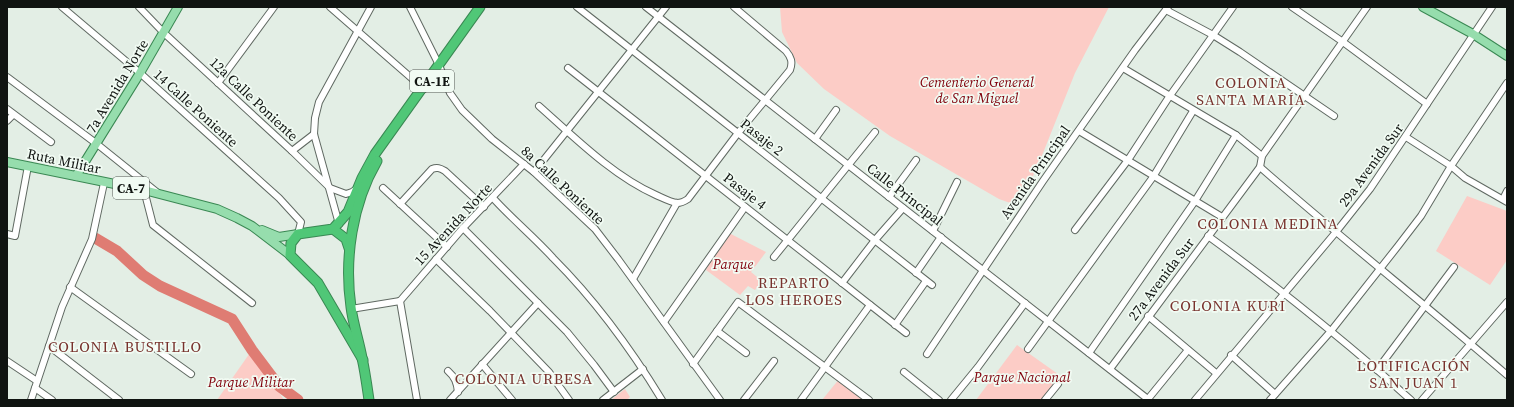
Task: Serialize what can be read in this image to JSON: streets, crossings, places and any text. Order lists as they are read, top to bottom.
{
  "streets": {
    "highway": ["CA-1E"],
    "main road": ["7a Avenida Norte", "Ruta Militar", "CA-7"],
    "street": [
      "12a Calle Poniente",
      "14 Calle Poniente",
      "Pasaje 2",
      "29a Avenida Sur",
      "Avenida Principal",
      "8a Calle Poniente",
      "Pasaje 4",
      "Calle Principal",
      "15 Avenida Norte",
      "27a Avenida Sur"
    ]
  },
  "crossings": [
    ["CA-1E", "12a Calle Poniente"],
    ["CA-1E", "Ruta Militar"],
    ["CA-1E", "8a Calle Poniente"],
    ["7a Avenida Norte", "12a Calle Poniente"],
    ["7a Avenida Norte", "14 Calle Poniente"],
    ["7a Avenida Norte", "Ruta Militar"],
    ["14 Calle Poniente", "Ruta Militar"],
    ["Avenida Principal", "Calle Principal"],
    ["8a Calle Poniente", "15 Avenida Norte"],
    ["Calle Principal", "27a Avenida Sur"]
  ],
  "districts": [
    "COLONIA SANTA MARÍA",
    "COLONIA MEDINA",
    "REPARTO LOS HEROES",
    "COLONIA KURI",
    "COLONIA BUSTILLO",
    "LOTIFICACIÓN SAN JUAN 1",
    "COLONIA URBESA"
  ],
  "parks": [
    "Cementerio General de San Miguel",
    "Parque",
    "Parque Nacional",
    "Parque Militar"
  ]
}
